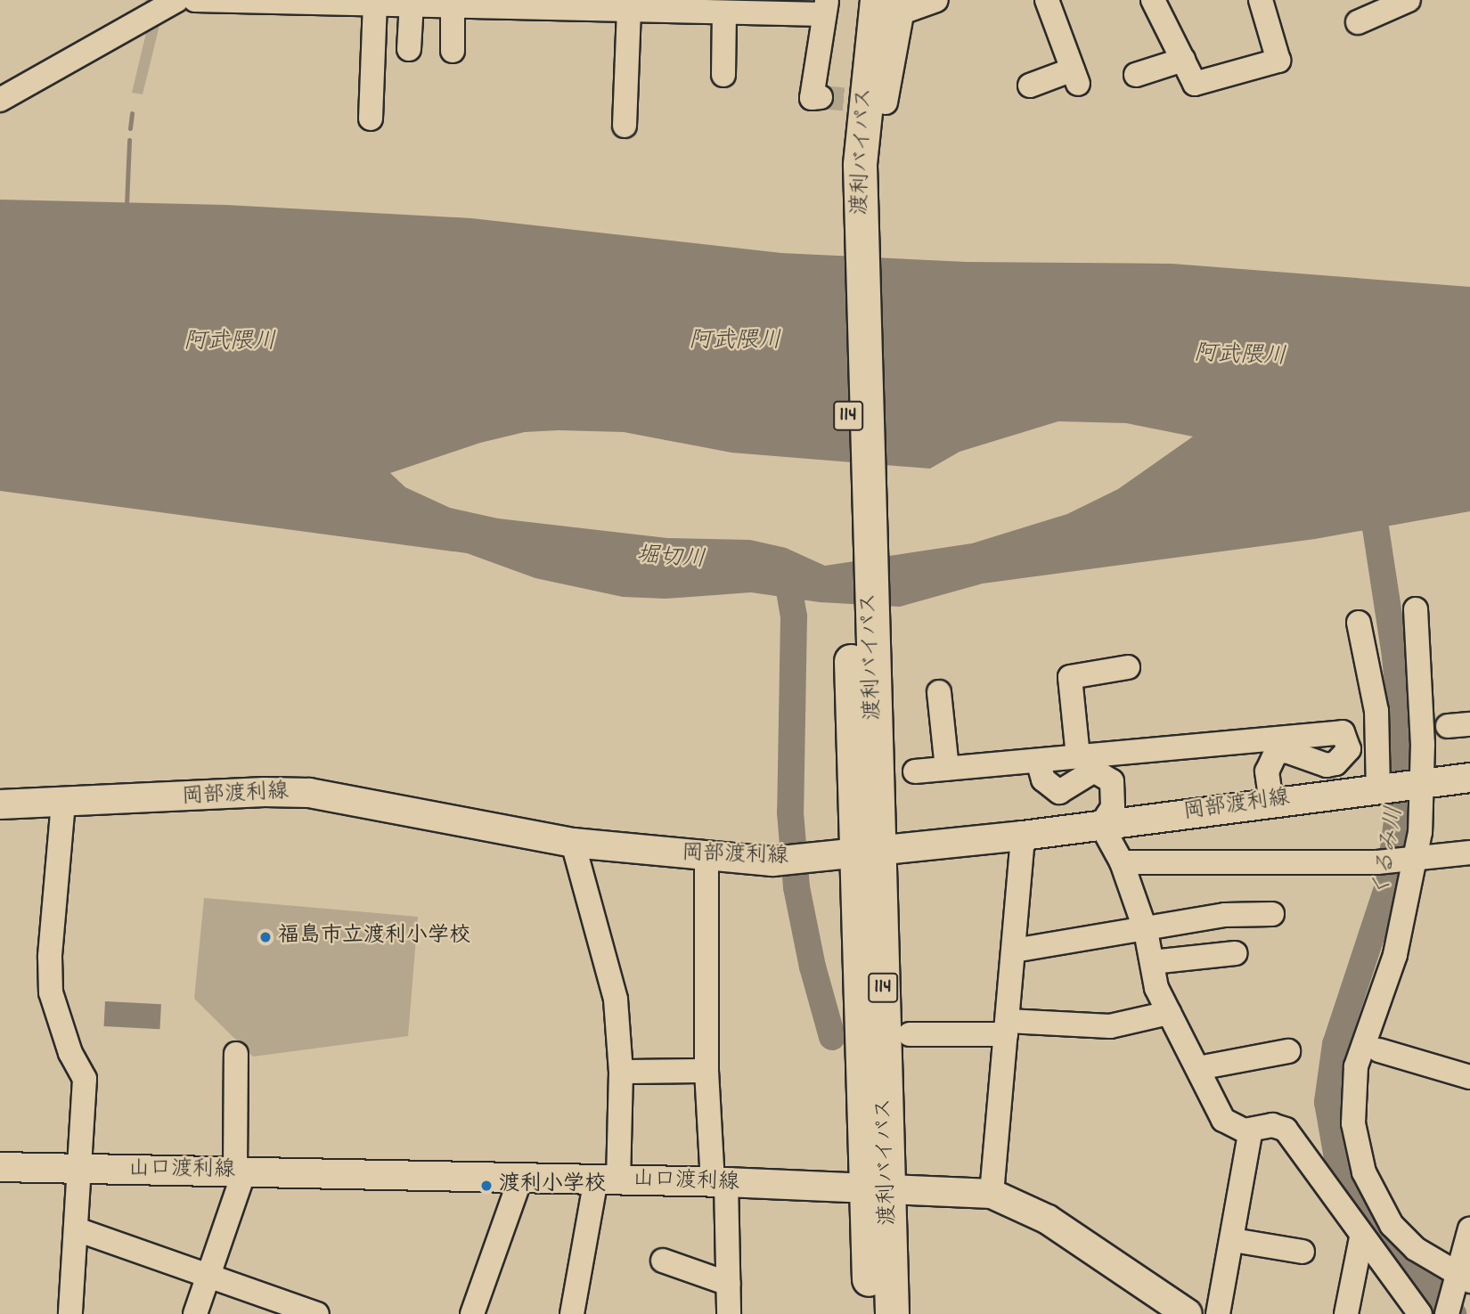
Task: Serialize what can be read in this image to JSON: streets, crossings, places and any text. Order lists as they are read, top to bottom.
{
  "streets": {
    "highway": ["渡利バイパス", "114"],
    "main road": ["岡部渡利線", "山口渡利線"]
  },
  "crossings": [
    ["渡利バイパス", "岡部渡利線"],
    ["渡利バイパス", "山口渡利線"]
  ],
  "water": ["阿武隈川", "堀切川", "くるみ川"],
  "places": ["福島市立渡利小学校", "渡利小学校"]
}
